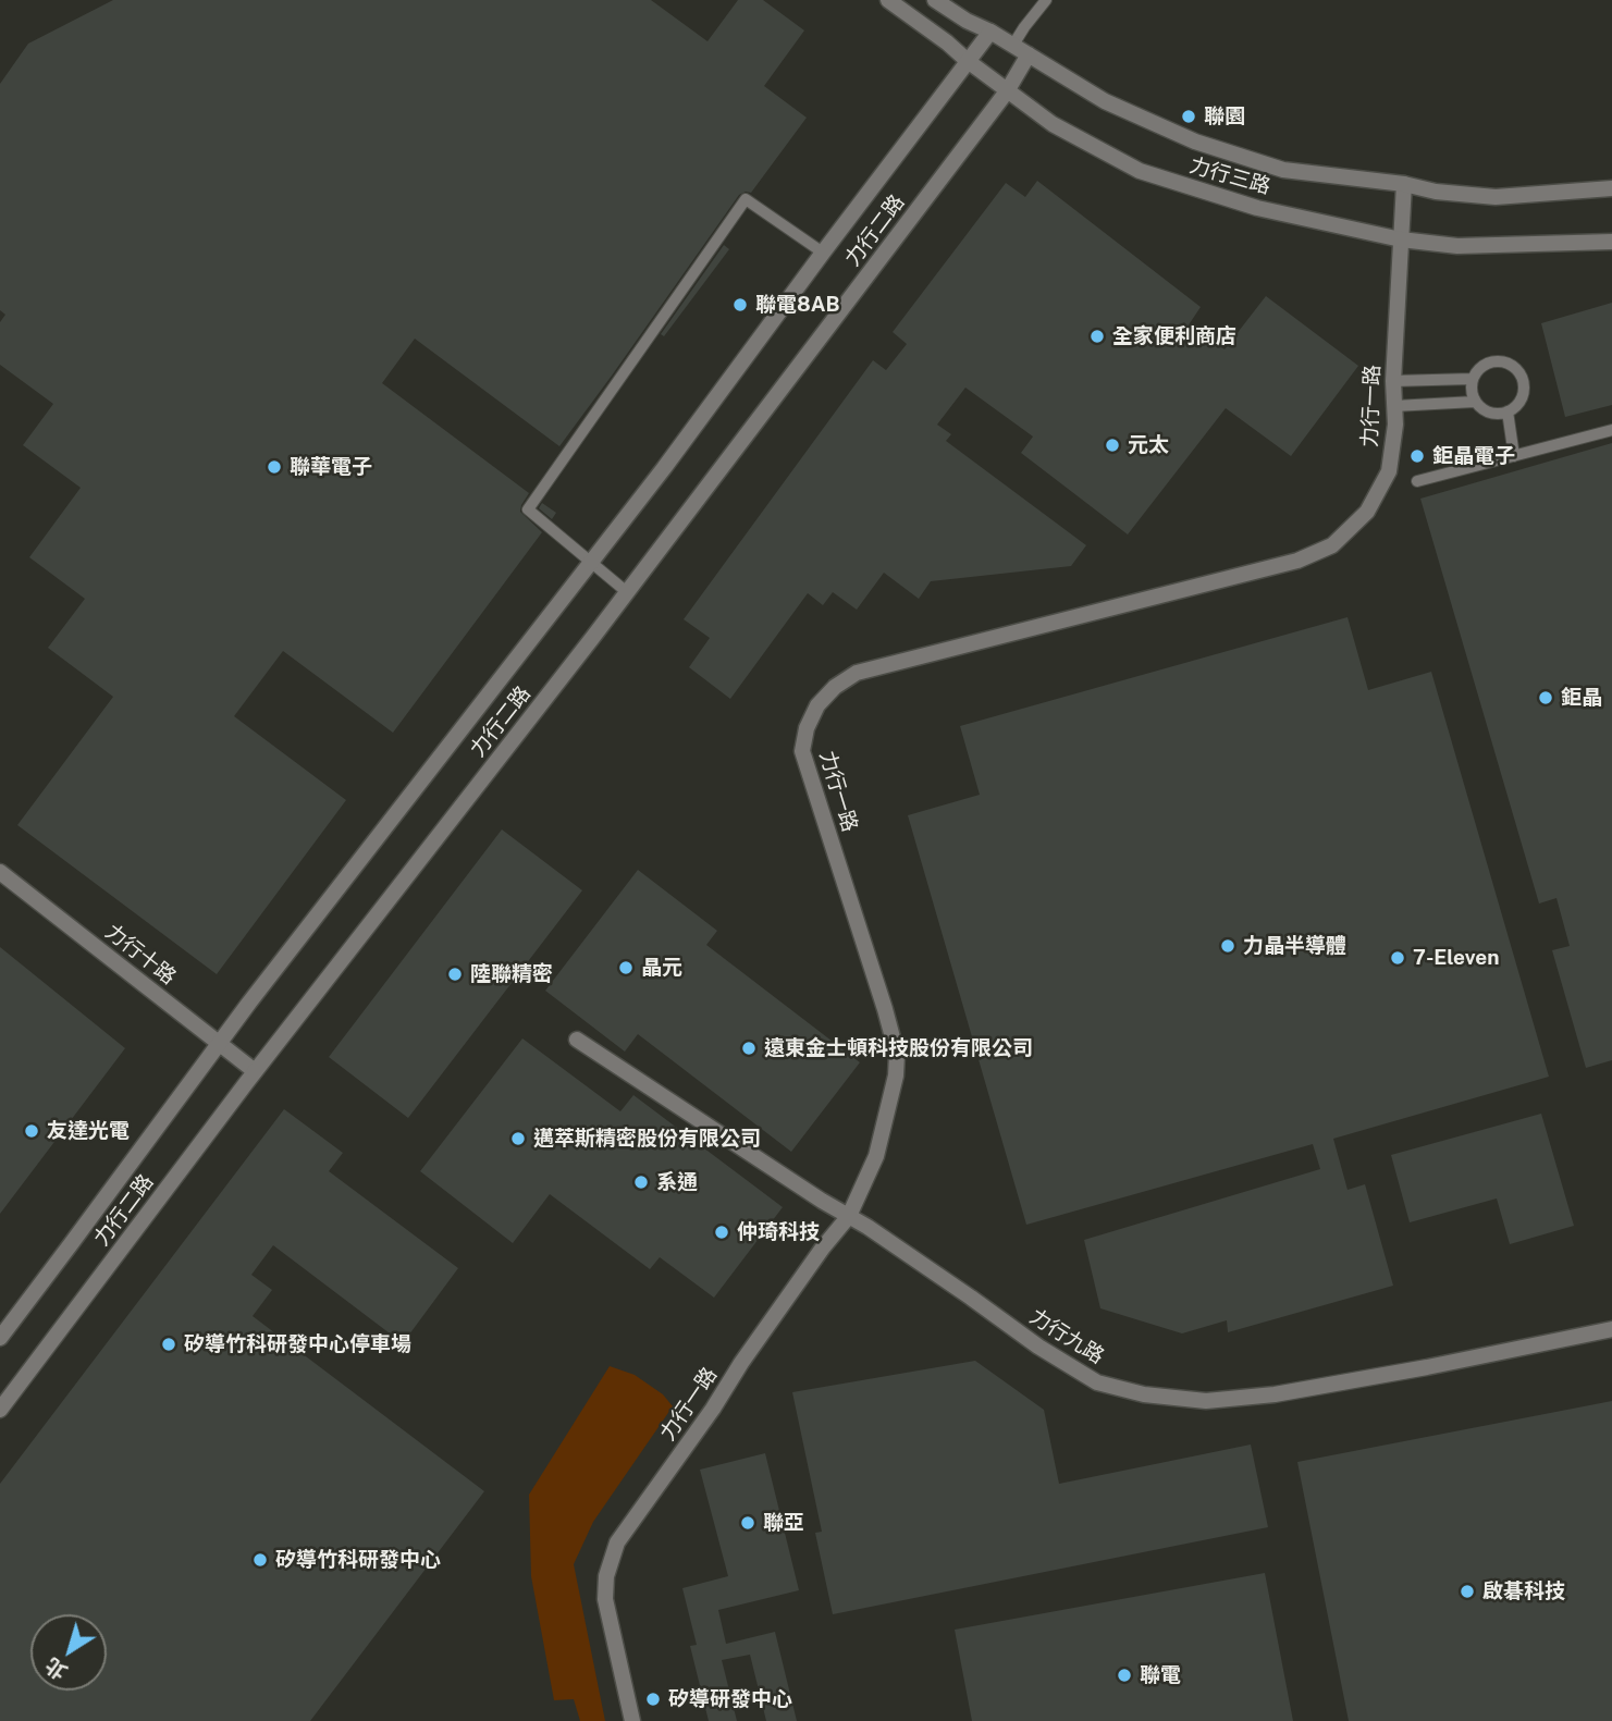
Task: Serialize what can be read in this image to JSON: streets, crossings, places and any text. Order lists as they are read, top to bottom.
{
  "streets": {
    "street": [
      "力行三路",
      "力行二路",
      "力行一路",
      "力行十路",
      "力行九路"
    ]
  },
  "crossings": [
    ["力行三路", "力行二路"],
    ["力行三路", "力行一路"],
    ["力行二路", "力行十路"],
    ["力行一路", "力行九路"]
  ],
  "places": [
    "聯園",
    "聯電8AB",
    "全家便利商店",
    "元太",
    "鉅晶電子",
    "聯華電子",
    "鉅晶",
    "力晶半導體",
    "7-Eleven",
    "晶元",
    "陸聯精密",
    "遠東金士頓科技股份有限公司",
    "友達光電",
    "邁萃斯精密股份有限公司",
    "系通",
    "仲琦科技",
    "矽導竹科研發中心停車場",
    "聯亞",
    "矽導竹科研發中心",
    "啟碁科技",
    "聯電",
    "矽導研發中心"
  ],
  "north": "bottom left"
}
